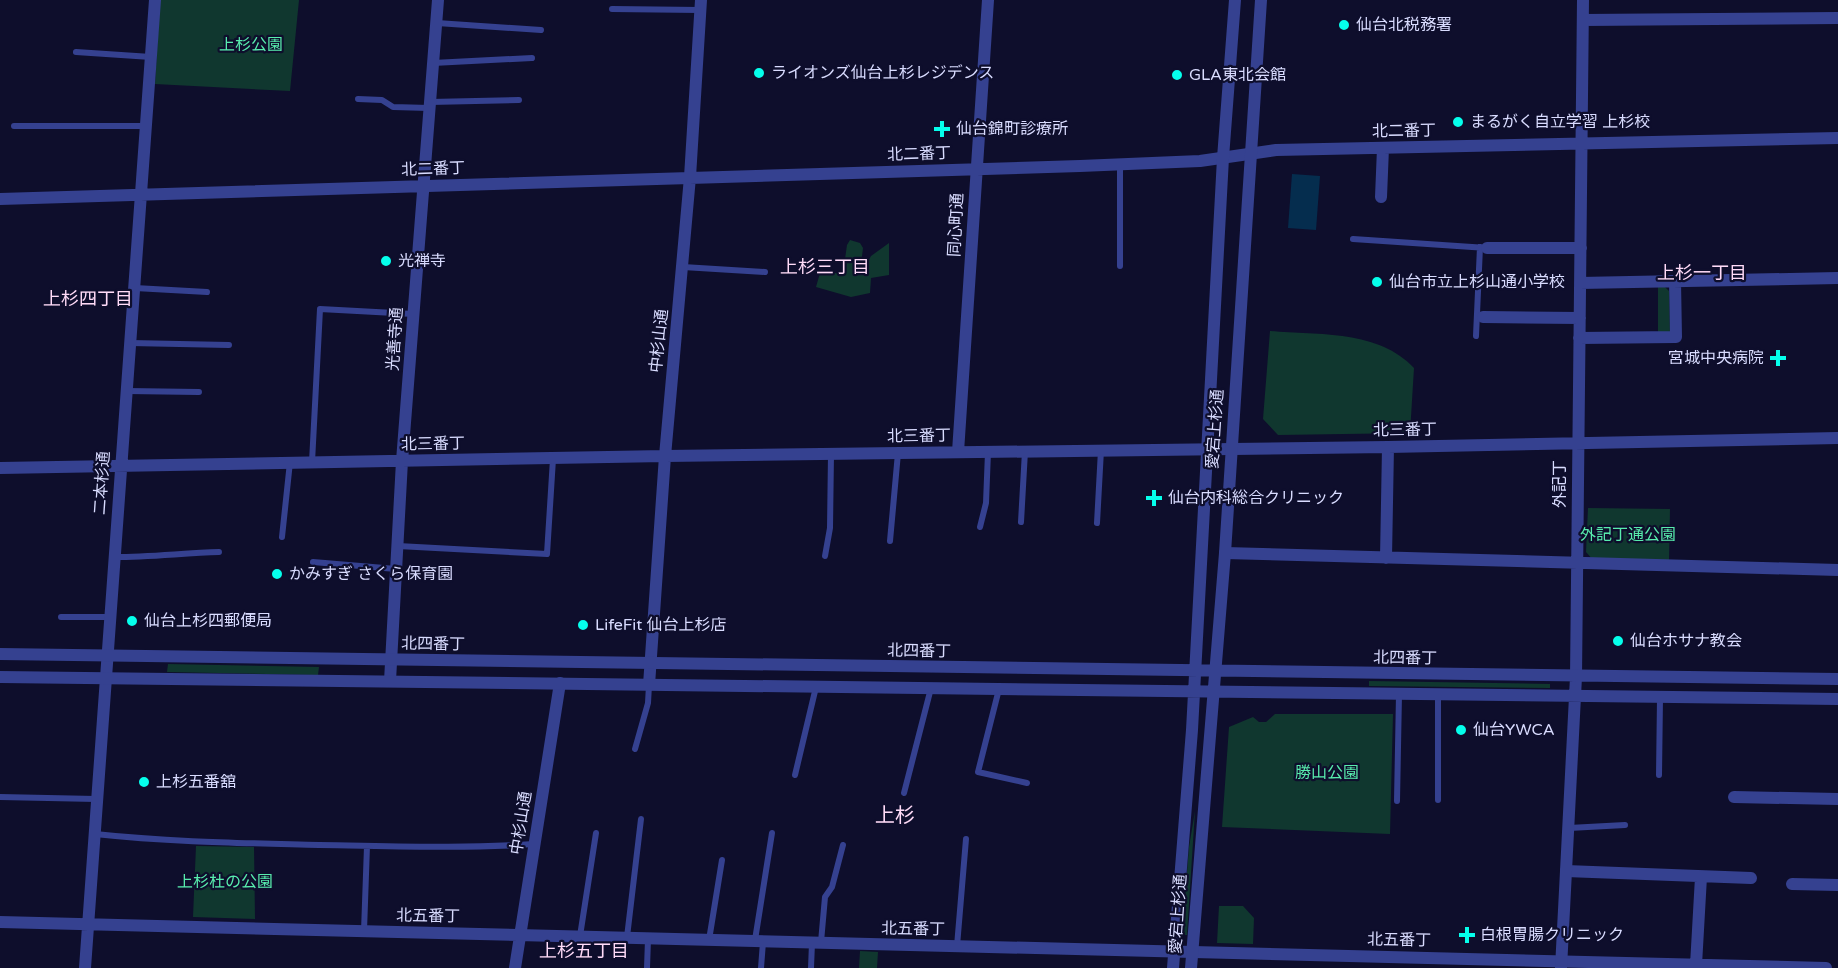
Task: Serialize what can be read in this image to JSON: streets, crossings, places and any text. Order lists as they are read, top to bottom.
{
  "streets": {
    "street": [
      "北二番丁",
      "同心町通",
      "光善寺通",
      "中杉山通",
      "愛宕上杉通",
      "北三番丁",
      "二本杉通",
      "外記丁",
      "北四番丁",
      "北五番丁"
    ]
  },
  "crossings": [
    ["北二番丁", "同心町通"],
    ["北二番丁", "光善寺通"],
    ["北二番丁", "中杉山通"],
    ["北二番丁", "愛宕上杉通"],
    ["北二番丁", "二本杉通"],
    ["北二番丁", "外記丁"],
    ["同心町通", "北三番丁"],
    ["光善寺通", "北三番丁"],
    ["光善寺通", "北四番丁"],
    ["中杉山通", "北三番丁"],
    ["中杉山通", "北四番丁"],
    ["中杉山通", "北五番丁"],
    ["愛宕上杉通", "北三番丁"],
    ["愛宕上杉通", "北四番丁"],
    ["愛宕上杉通", "北五番丁"],
    ["北三番丁", "二本杉通"],
    ["北三番丁", "外記丁"],
    ["二本杉通", "北四番丁"],
    ["二本杉通", "北五番丁"],
    ["外記丁", "北四番丁"],
    ["外記丁", "北五番丁"]
  ],
  "districts": [
    "上杉三丁目",
    "上杉一丁目",
    "上杉四丁目",
    "上杉",
    "上杉五丁目"
  ],
  "parks": [
    "上杉公園",
    "外記丁通公園",
    "勝山公園",
    "上杉杜の公園"
  ],
  "places": {
    "other": [
      "仙台北税務署",
      "ライオンズ仙台上杉レジデンス",
      "GLA東北会館",
      "まるがく自立学習 上杉校",
      "光禅寺",
      "仙台市立上杉山通小学校",
      "かみすぎ さくら保育園",
      "仙台上杉四郵便局",
      "LifeFit 仙台上杉店",
      "仙台ホサナ教会",
      "仙台YWCA",
      "上杉五番舘"
    ],
    "health": [
      "仙台錦町診療所",
      "宮城中央病院",
      "仙台内科総合クリニック",
      "白根胃腸クリニック"
    ]
  }
}
